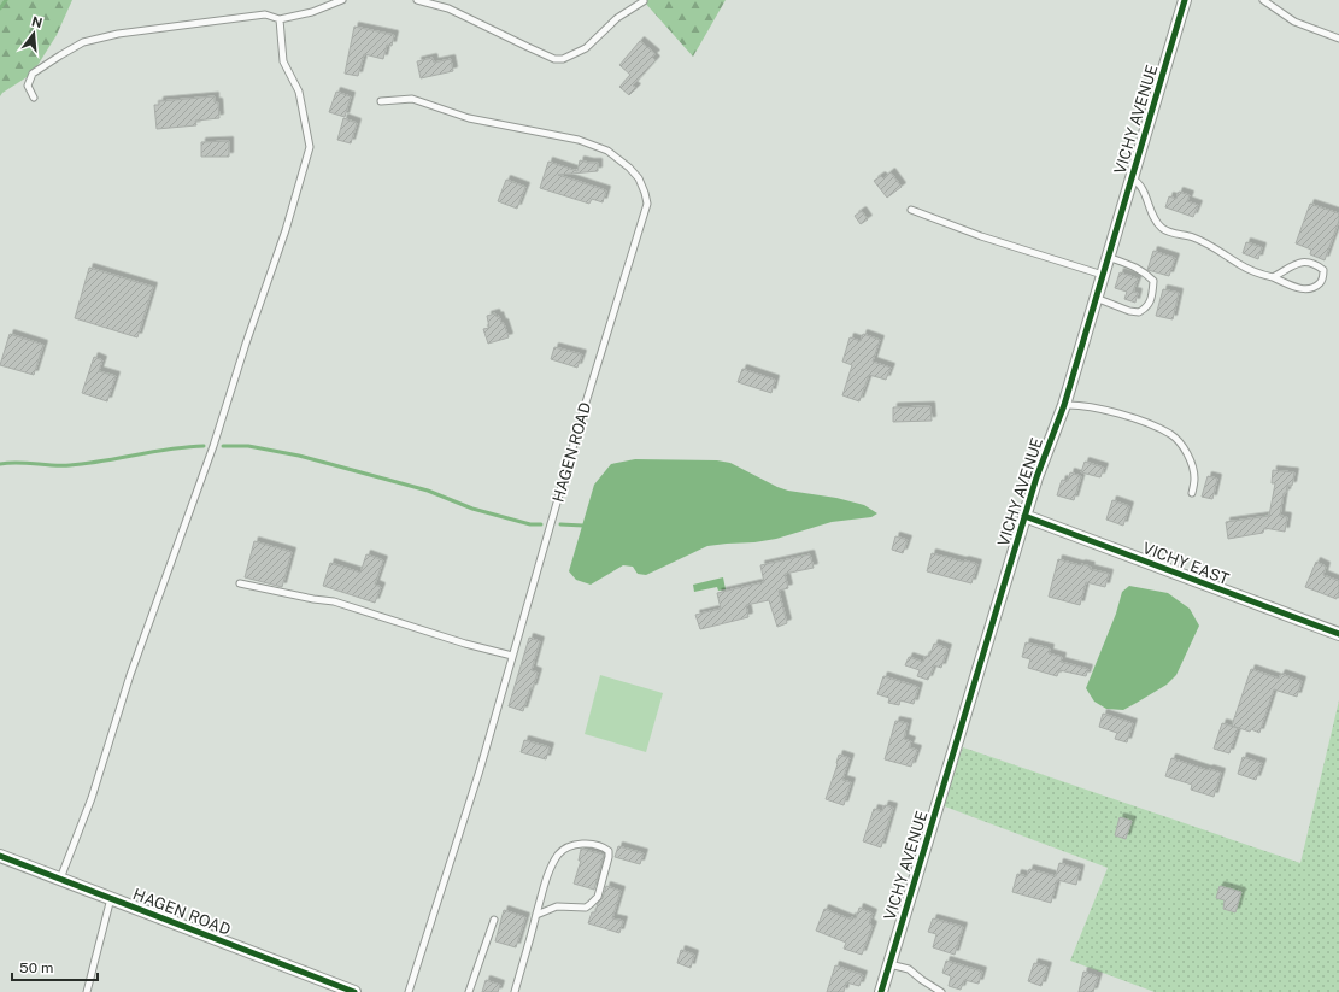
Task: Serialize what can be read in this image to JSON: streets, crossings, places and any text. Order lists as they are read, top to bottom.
{
  "streets": {
    "street": ["VICHY AVENUE", "HAGEN ROAD", "VICHY EAST"]
  },
  "crossings": [
    ["VICHY AVENUE", "VICHY EAST"]
  ],
  "scale_bar": "50 m",
  "north": "top"
}
